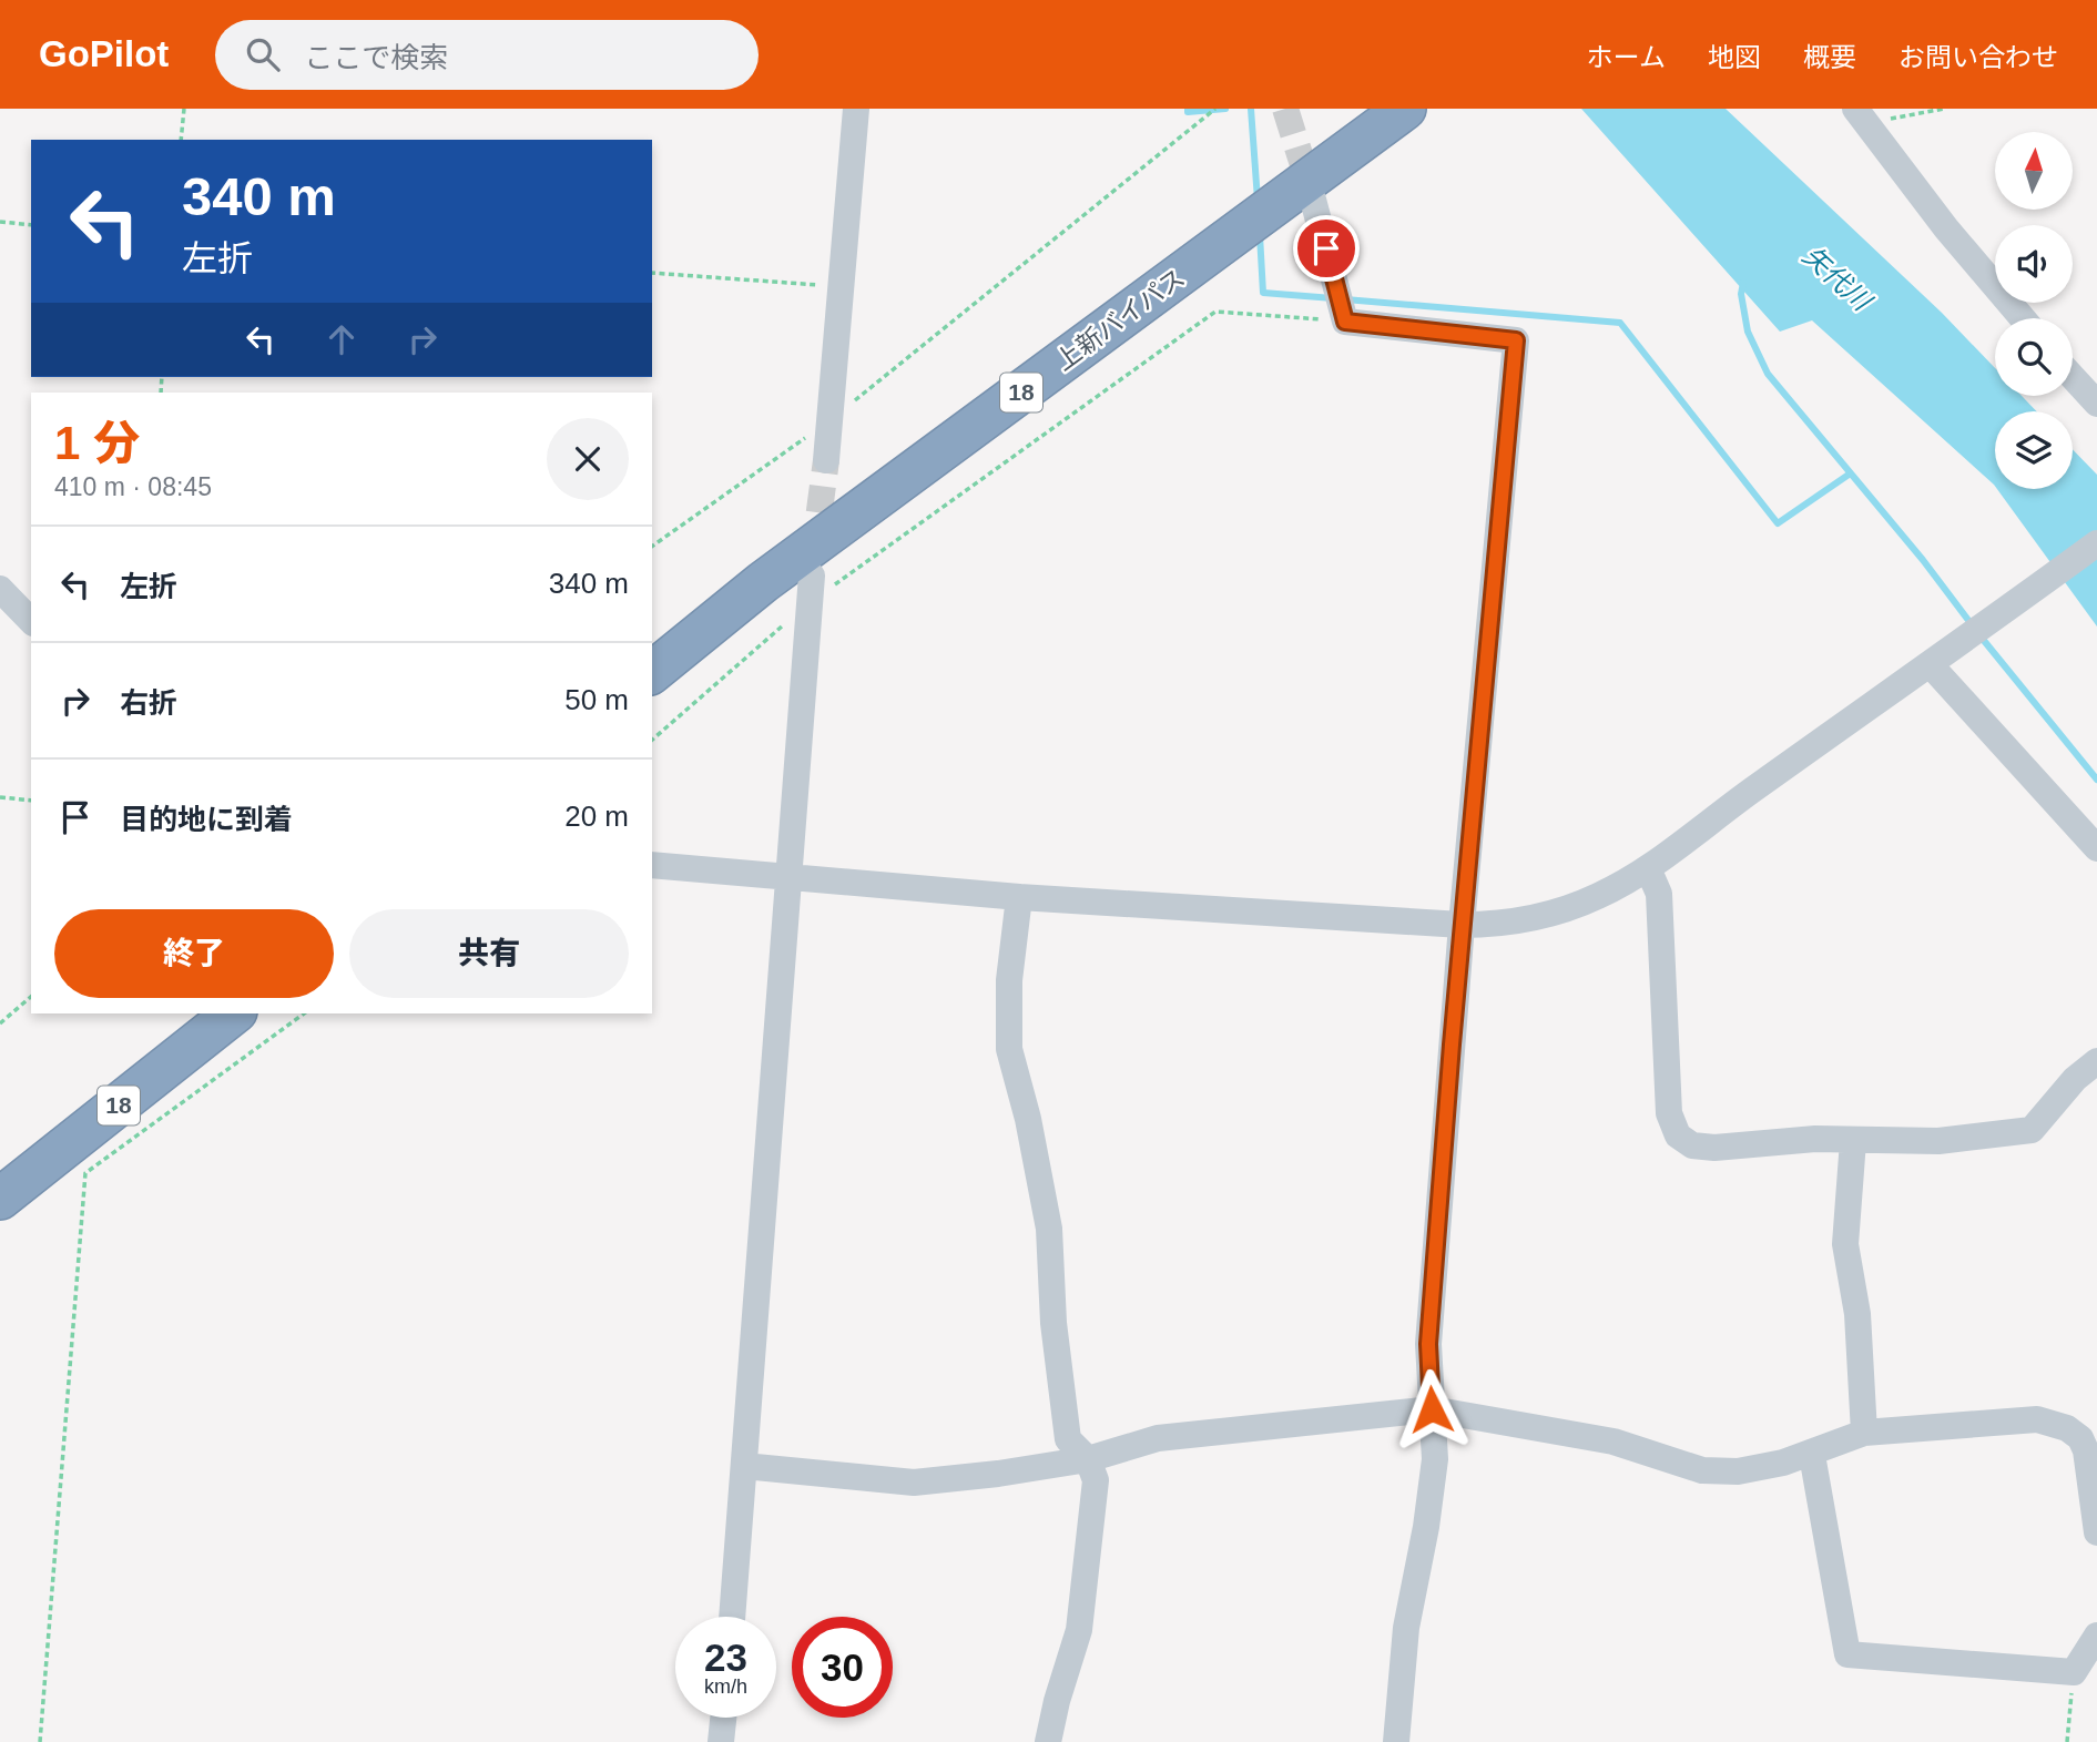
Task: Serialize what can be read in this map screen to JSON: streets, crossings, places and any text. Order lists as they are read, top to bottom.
{
  "streets": {
    "highway": ["上新バイパス", "18"]
  },
  "water": ["矢代川"],
  "north": "top",
  "page": {
    "header": "GoPilot",
    "search": "ここで検索",
    "nav": [
      "ホーム",
      "地図",
      "概要",
      "お問い合わせ"
    ],
    "turn": ["340 m", "左折"],
    "heading": ["1 分", "410 m · 08:45"],
    "list": [
      {
        "name": "左折",
        "value": "340 m"
      },
      {
        "name": "右折",
        "value": "50 m"
      },
      {
        "name": "目的地に到着",
        "value": "20 m"
      }
    ],
    "buttons": ["終了", "共有"],
    "speed": "23 km/h",
    "limit": "30"
  }
}
